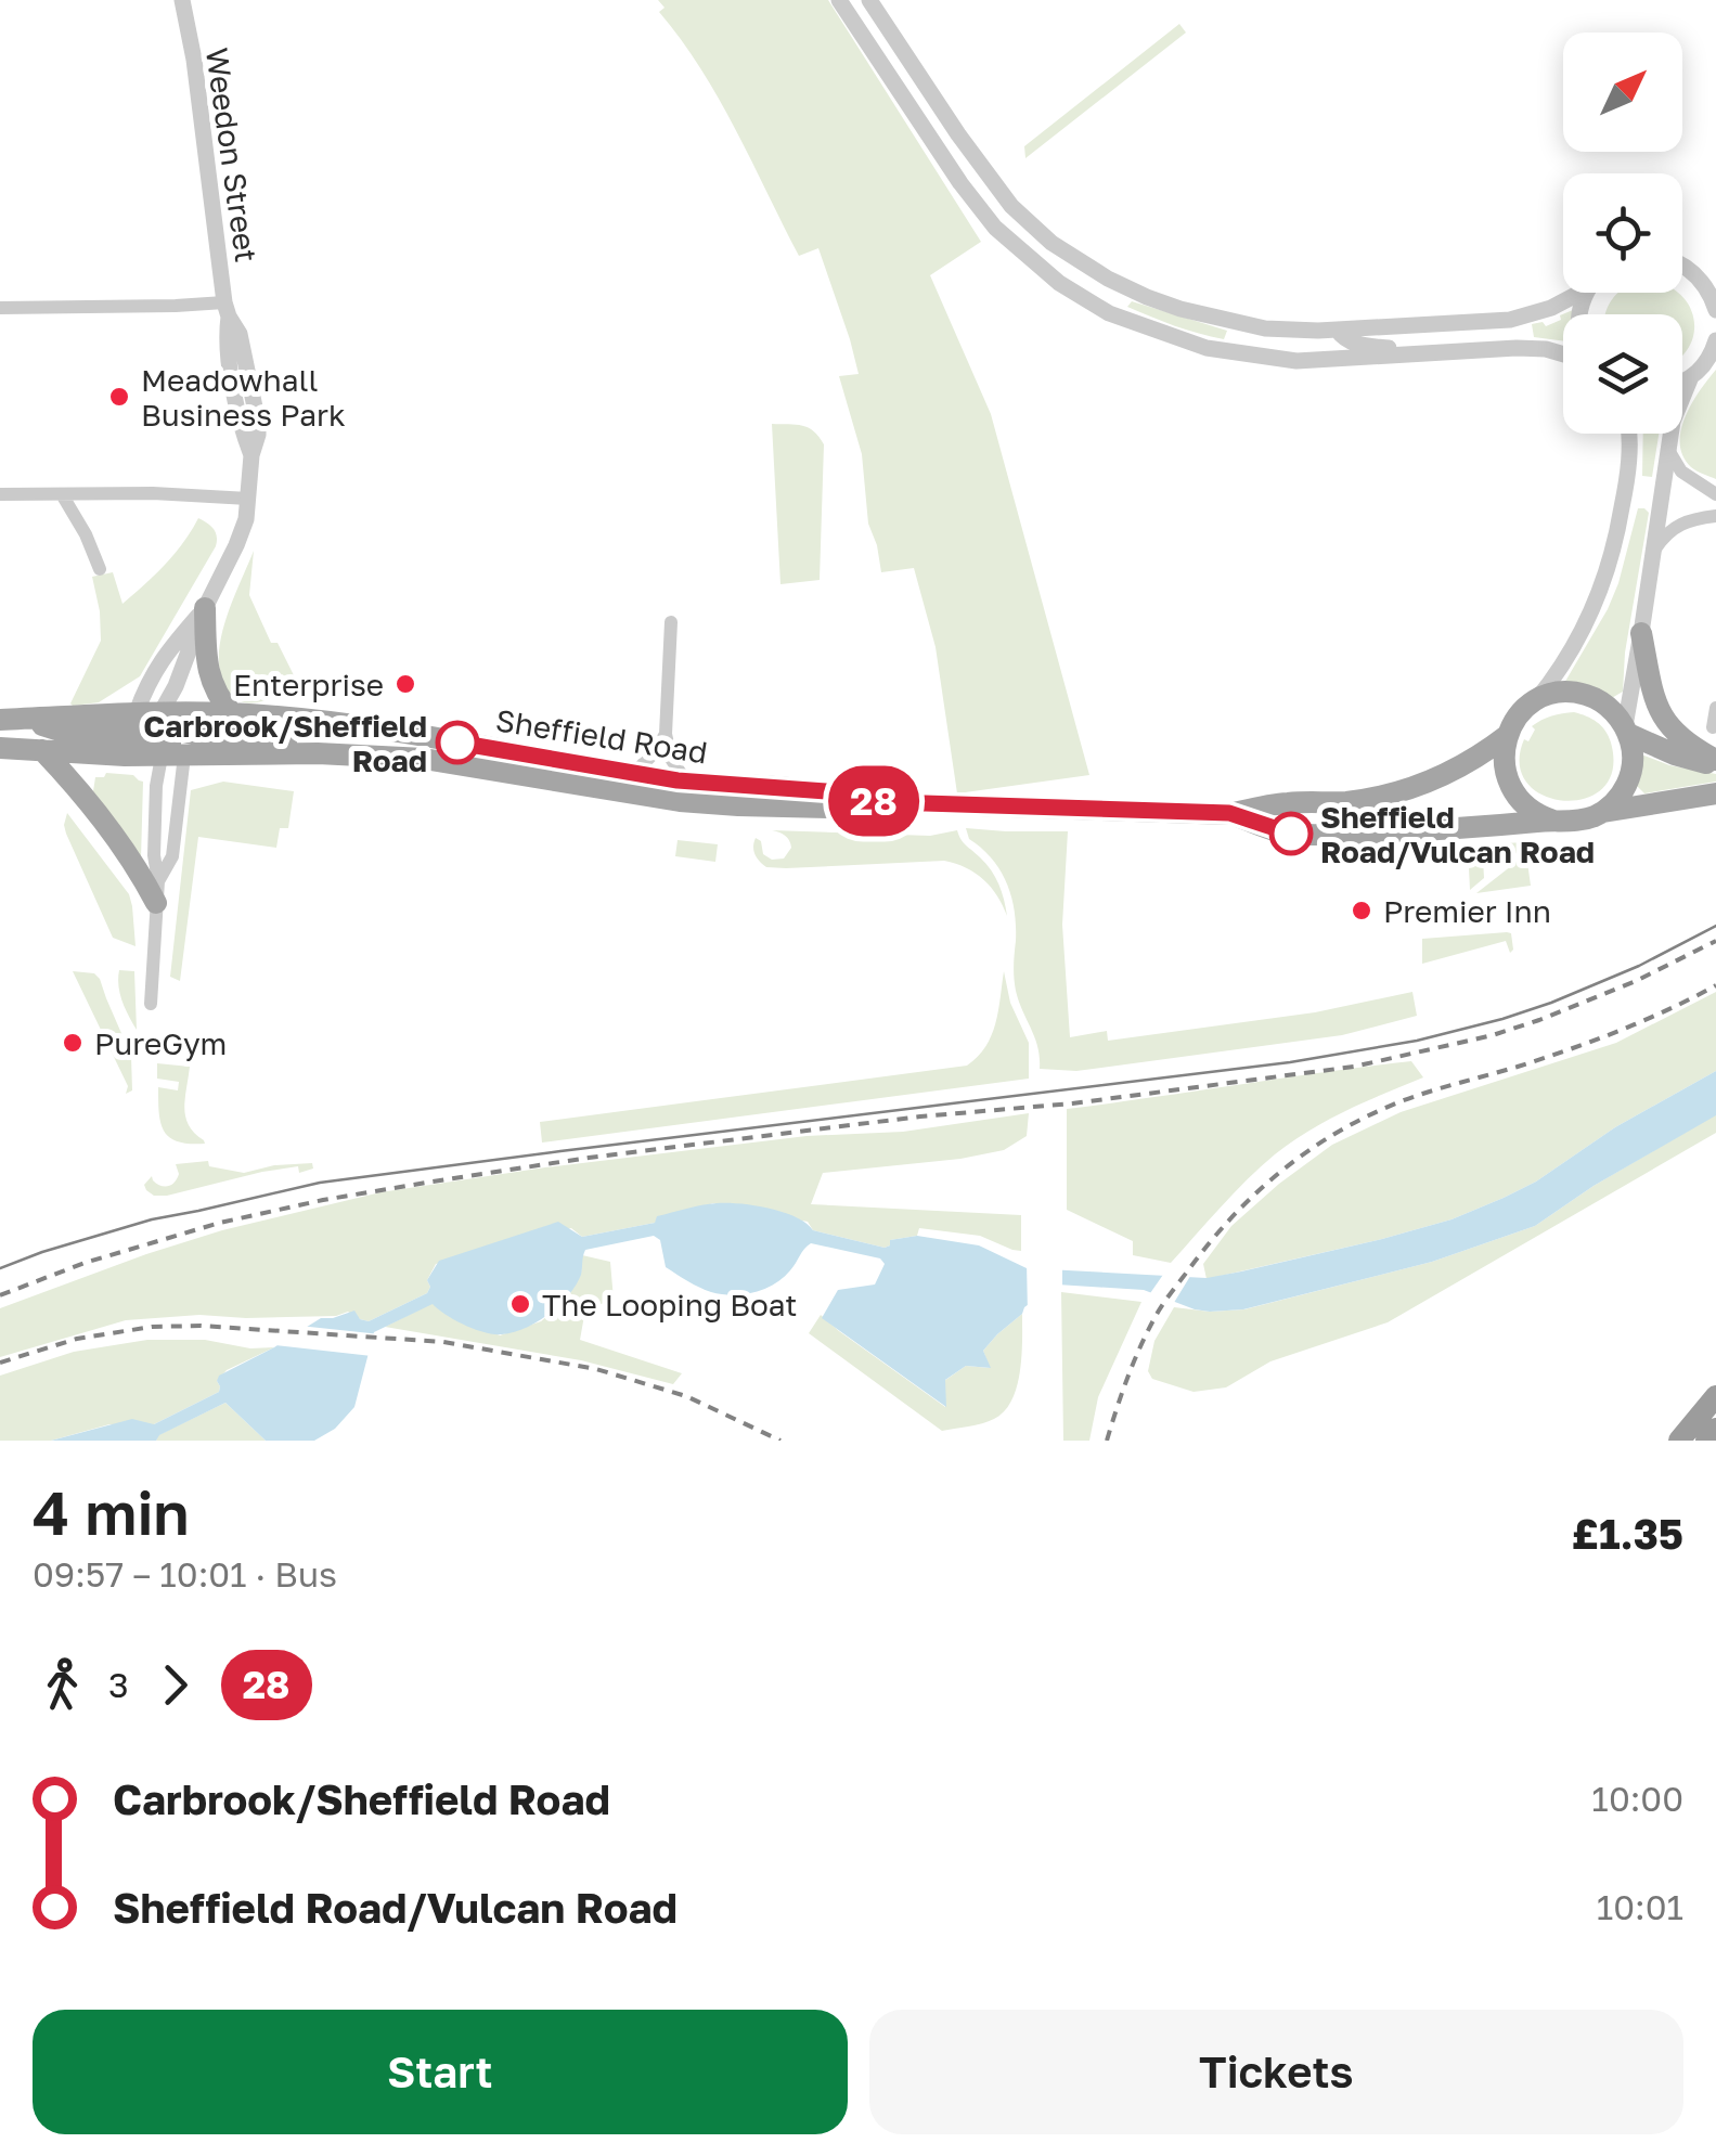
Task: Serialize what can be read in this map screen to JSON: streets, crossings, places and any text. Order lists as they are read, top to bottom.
{
  "streets": {
    "main road": ["Sheffield Road"],
    "street": ["Weedon Street"]
  },
  "crossings": [
    ["Weedon Street", "Sheffield Road"]
  ],
  "places": [
    "Meadowhall Business Park",
    "Enterprise",
    "Carbrook/Sheffield Road",
    "Sheffield Road/Vulcan Road",
    "Premier Inn",
    "PureGym",
    "The Looping Boat"
  ],
  "lines": ["bus line 28"],
  "north": "top right",
  "page": {
    "on_map": "28",
    "heading": ["4 min", "09:57 – 10:01 · Bus", "£1.35"],
    "legs": ["3", "28"],
    "list": [
      {
        "name": "Carbrook/Sheffield Road",
        "value": "10:00"
      },
      {
        "name": "Sheffield Road/Vulcan Road",
        "value": "10:01"
      }
    ],
    "buttons": ["Start", "Tickets"]
  }
}
